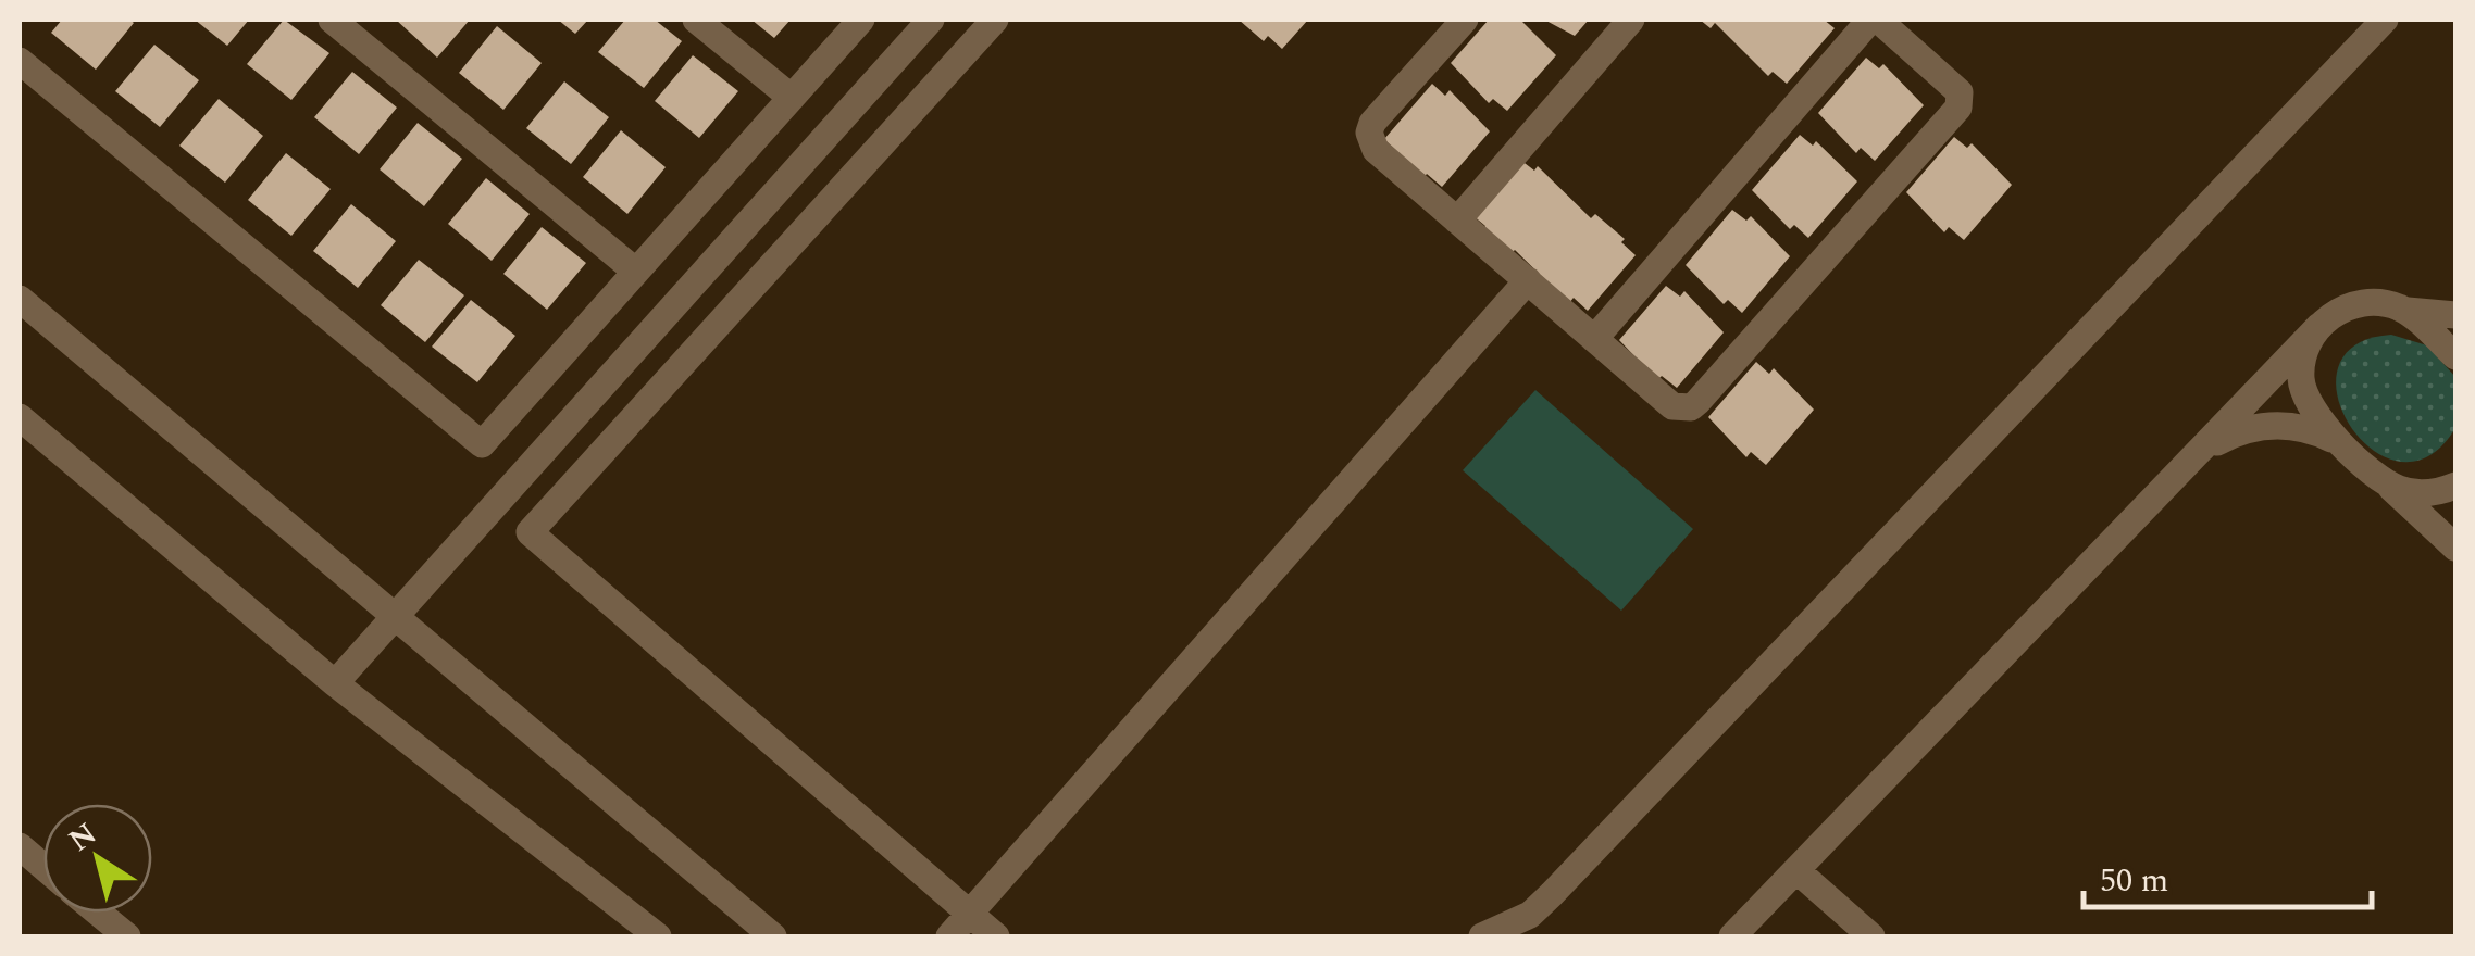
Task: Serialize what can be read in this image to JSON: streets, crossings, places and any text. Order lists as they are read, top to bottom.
{
  "scale_bar": "50 m",
  "north": "top left"
}
